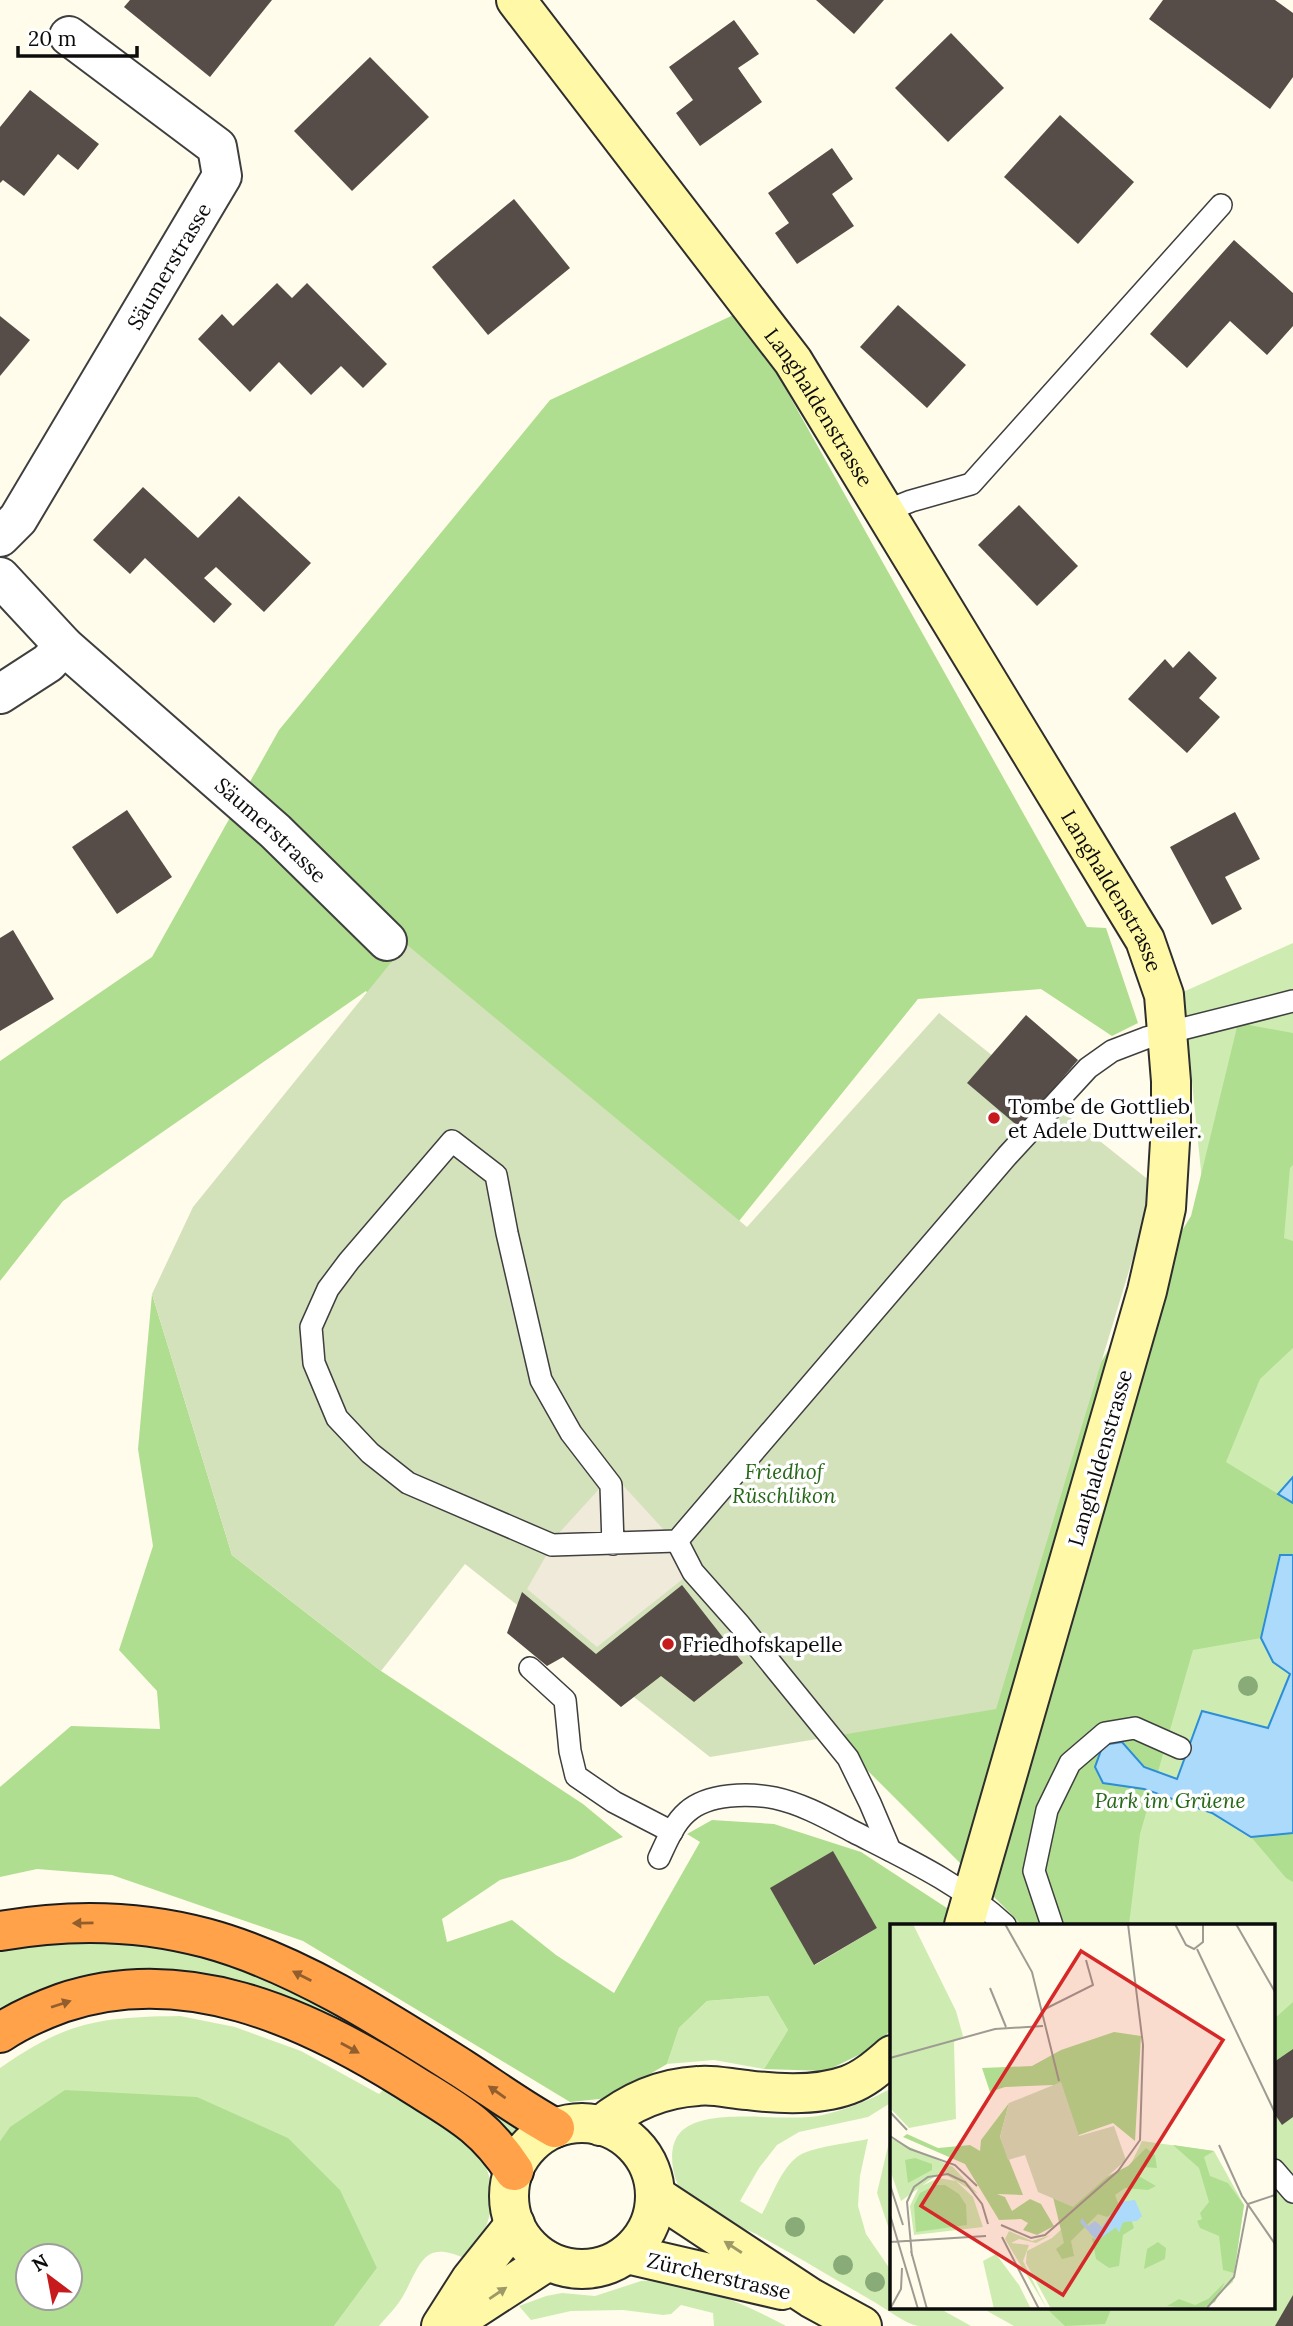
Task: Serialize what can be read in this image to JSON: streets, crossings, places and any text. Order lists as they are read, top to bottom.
{
  "streets": {
    "street": ["Säumerstrasse", "Langhaldenstrasse", "Zürcherstrasse"]
  },
  "parks": ["Friedhof Rüschlikon", "Park im Grüene"],
  "places": ["Tombe de Gottlieb et Adele Duttweiler.", "Friedhofskapelle"],
  "scale_bar": "20 m",
  "north": "top left"
}
